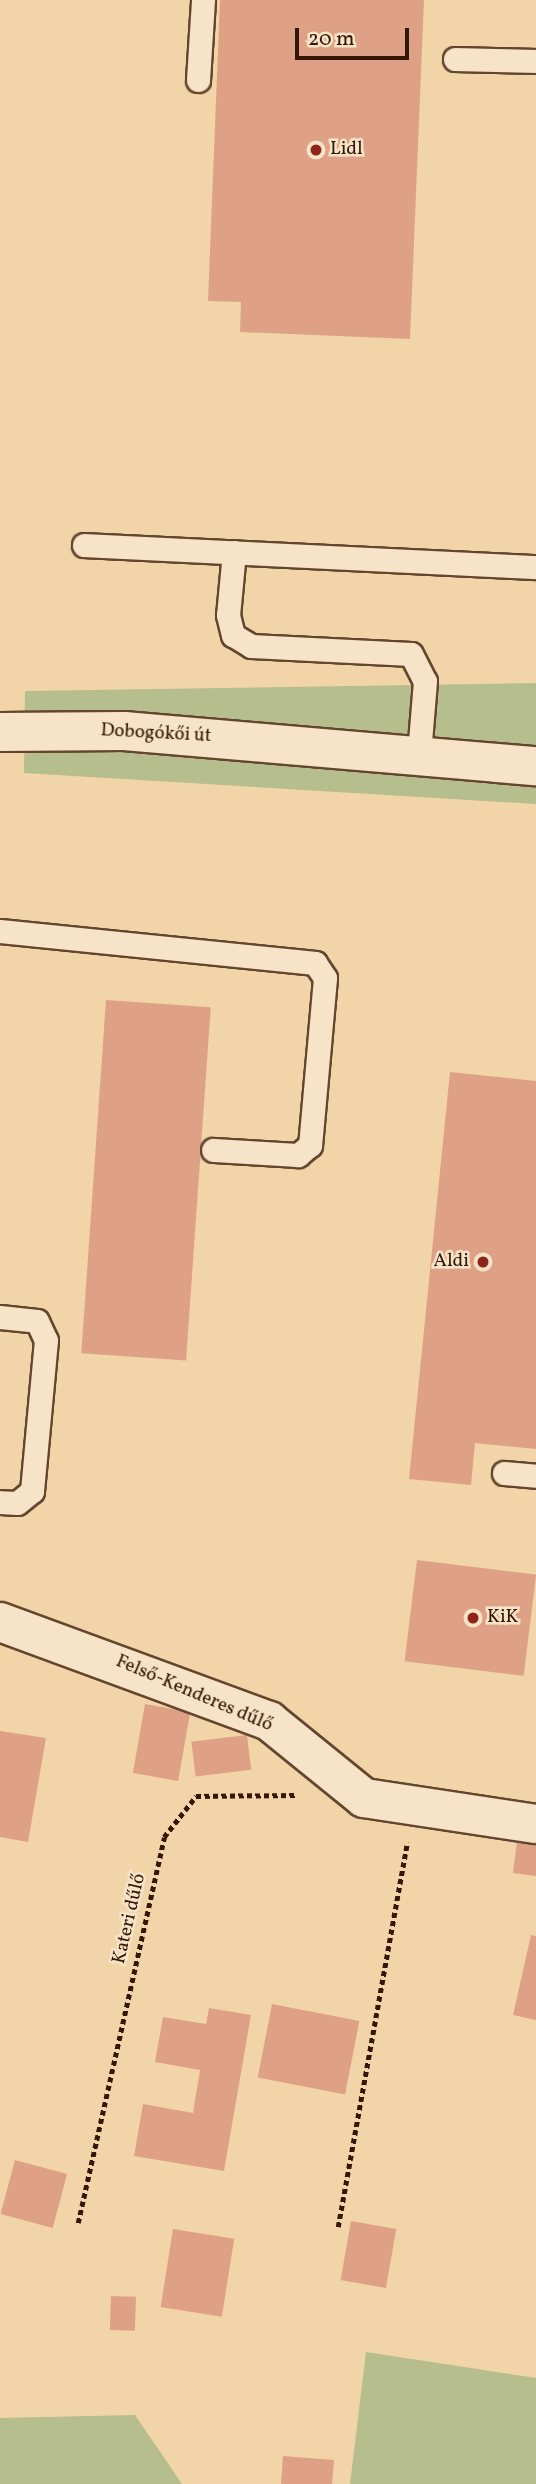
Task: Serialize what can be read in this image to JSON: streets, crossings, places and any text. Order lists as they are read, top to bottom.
{
  "streets": {
    "main road": ["Dobogókői út", "Felső-Kenderes dűlő"],
    "path": ["Kateri dűlő"]
  },
  "crossings": [
    ["Felső-Kenderes dűlő", "Kateri dűlő"]
  ],
  "places": ["Lidl", "Aldi", "KiK"],
  "scale_bar": "20 m"
}
